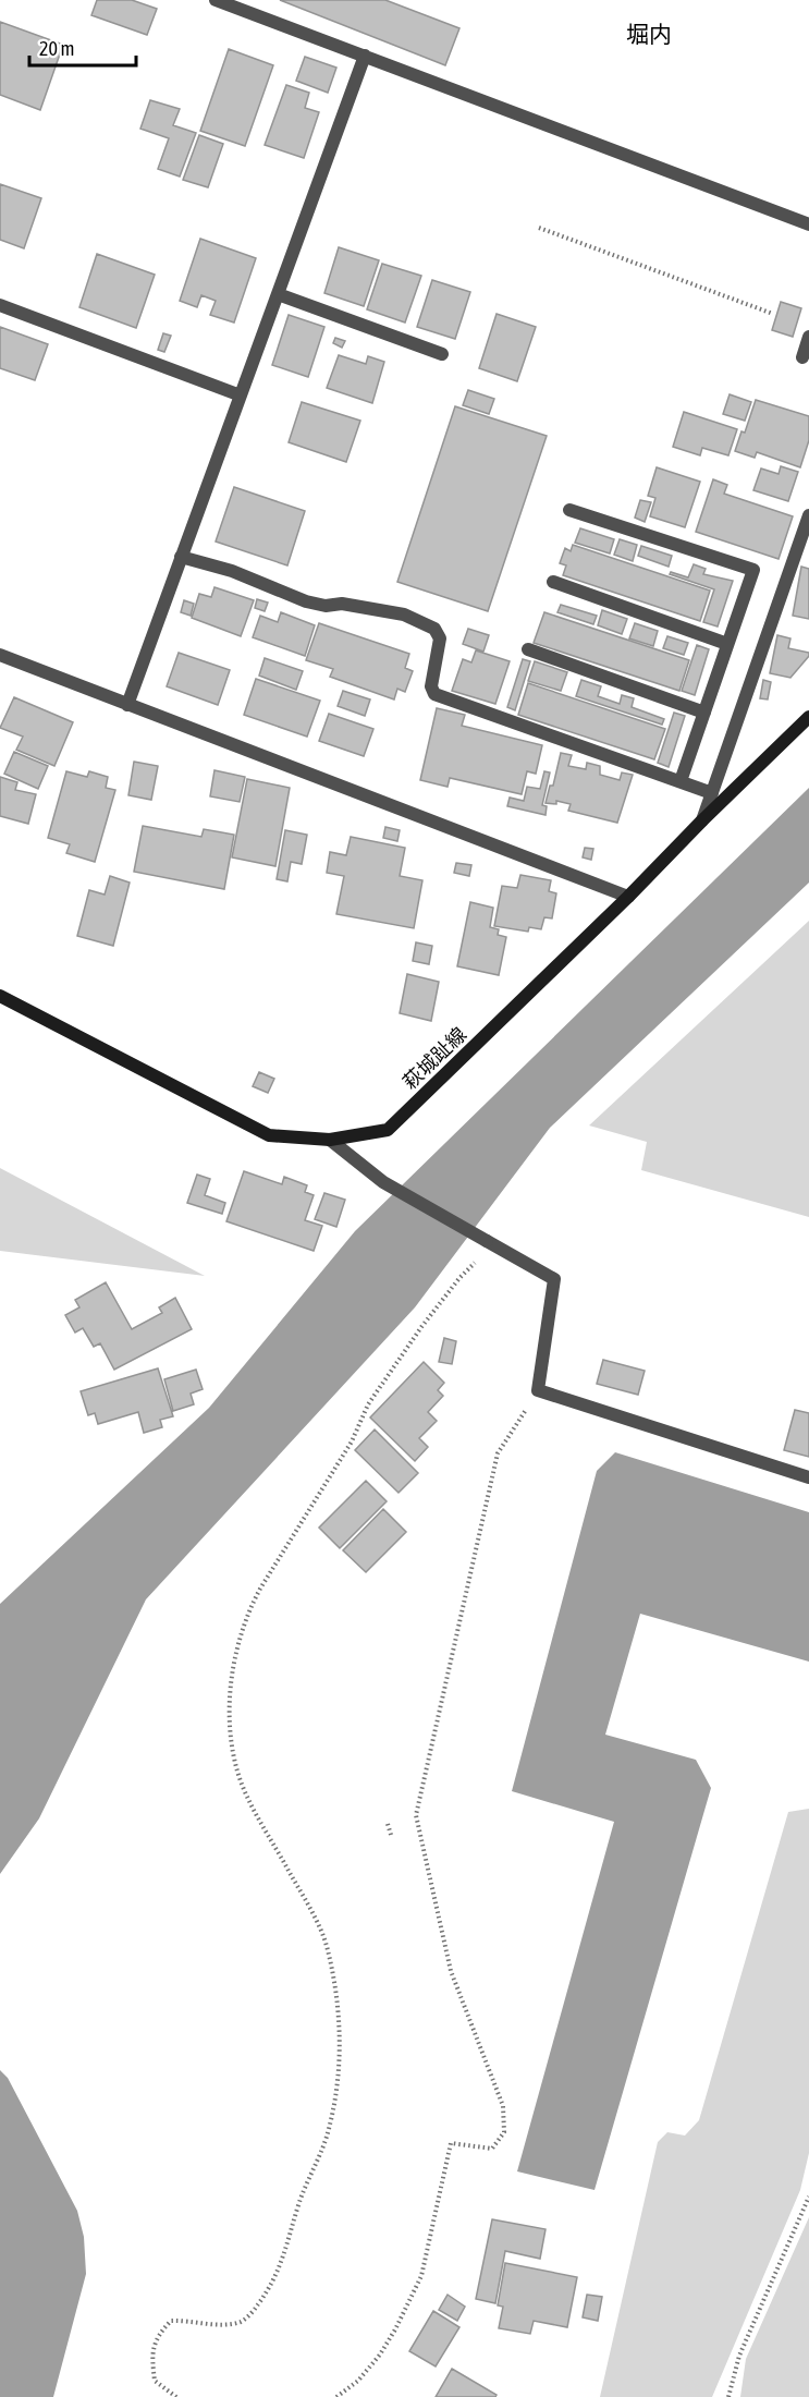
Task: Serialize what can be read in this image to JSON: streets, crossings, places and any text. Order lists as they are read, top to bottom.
{
  "streets": {
    "main road": ["萩城趾線"]
  },
  "districts": ["堀内"],
  "scale_bar": "20 m"
}
